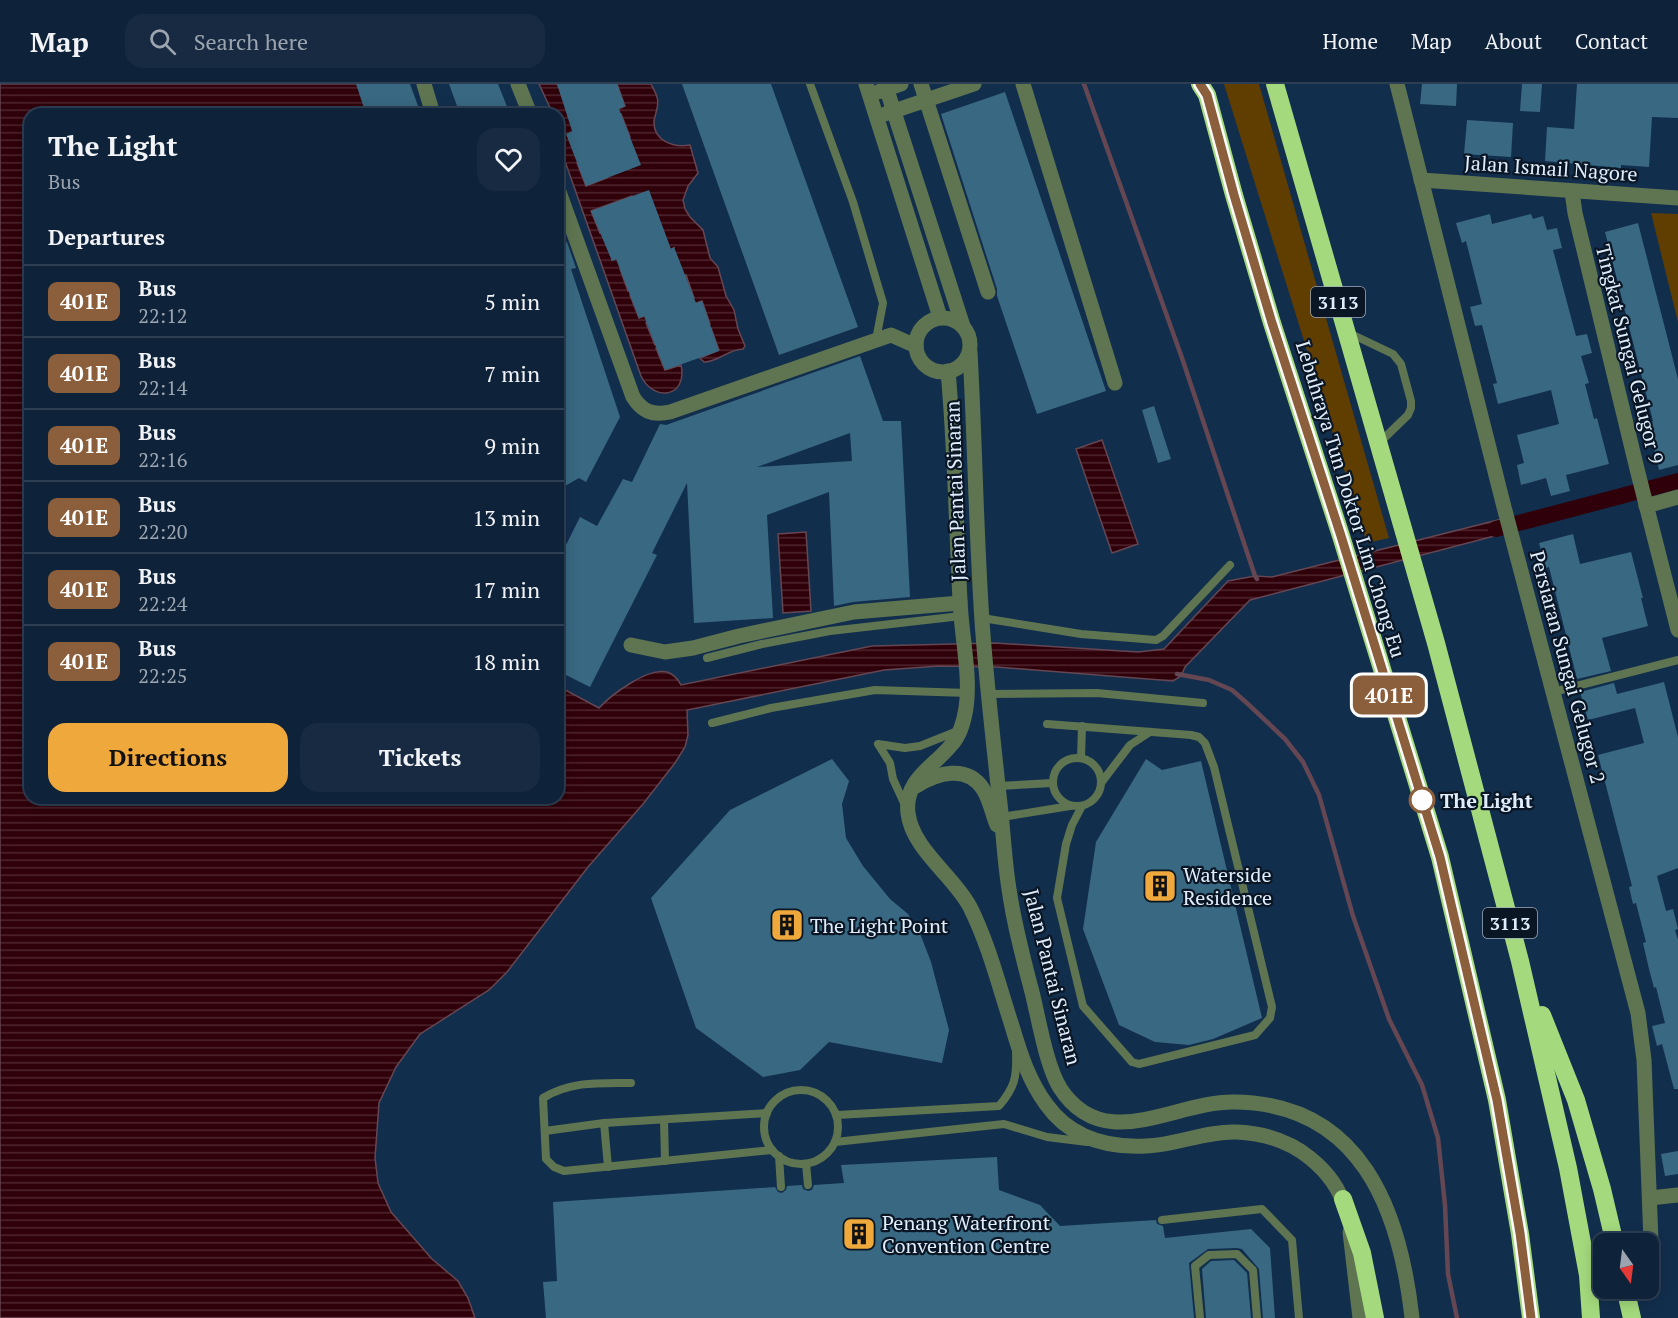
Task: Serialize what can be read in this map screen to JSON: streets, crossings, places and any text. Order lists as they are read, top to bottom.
{
  "streets": {
    "highway": ["3113", "Lebuhraya Tun Doktor Lim Chong Eu"],
    "street": [
      "Jalan Ismail Nagore",
      "Tingkat Sungai Gelugor 9",
      "Jalan Pantai Sinaran",
      "Persiaran Sungai Gelugor 2"
    ]
  },
  "crossings": [
    ["Jalan Ismail Nagore", "Tingkat Sungai Gelugor 9"],
    ["Jalan Ismail Nagore", "Persiaran Sungai Gelugor 2"]
  ],
  "places": {
    "other": ["The Light"],
    "building": ["Waterside Residence", "The Light Point", "Penang Waterfront Convention Centre"]
  },
  "lines": ["bus line 401E"],
  "north": "bottom",
  "page": {
    "header": "Map",
    "search": "Search here",
    "nav": [
      "Home",
      "Map",
      "About",
      "Contact"
    ],
    "on_map": "401E",
    "heading": [
      ["The Light", "Bus"],
      "Departures"
    ],
    "list": [
      {
        "mark": "401E",
        "name": "Bus",
        "note": "22:12",
        "value": "5 min"
      },
      {
        "mark": "401E",
        "name": "Bus",
        "note": "22:14",
        "value": "7 min"
      },
      {
        "mark": "401E",
        "name": "Bus",
        "note": "22:16",
        "value": "9 min"
      },
      {
        "mark": "401E",
        "name": "Bus",
        "note": "22:20",
        "value": "13 min"
      },
      {
        "mark": "401E",
        "name": "Bus",
        "note": "22:24",
        "value": "17 min"
      },
      {
        "mark": "401E",
        "name": "Bus",
        "note": "22:25",
        "value": "18 min"
      }
    ],
    "buttons": ["Directions", "Tickets"]
  }
}
